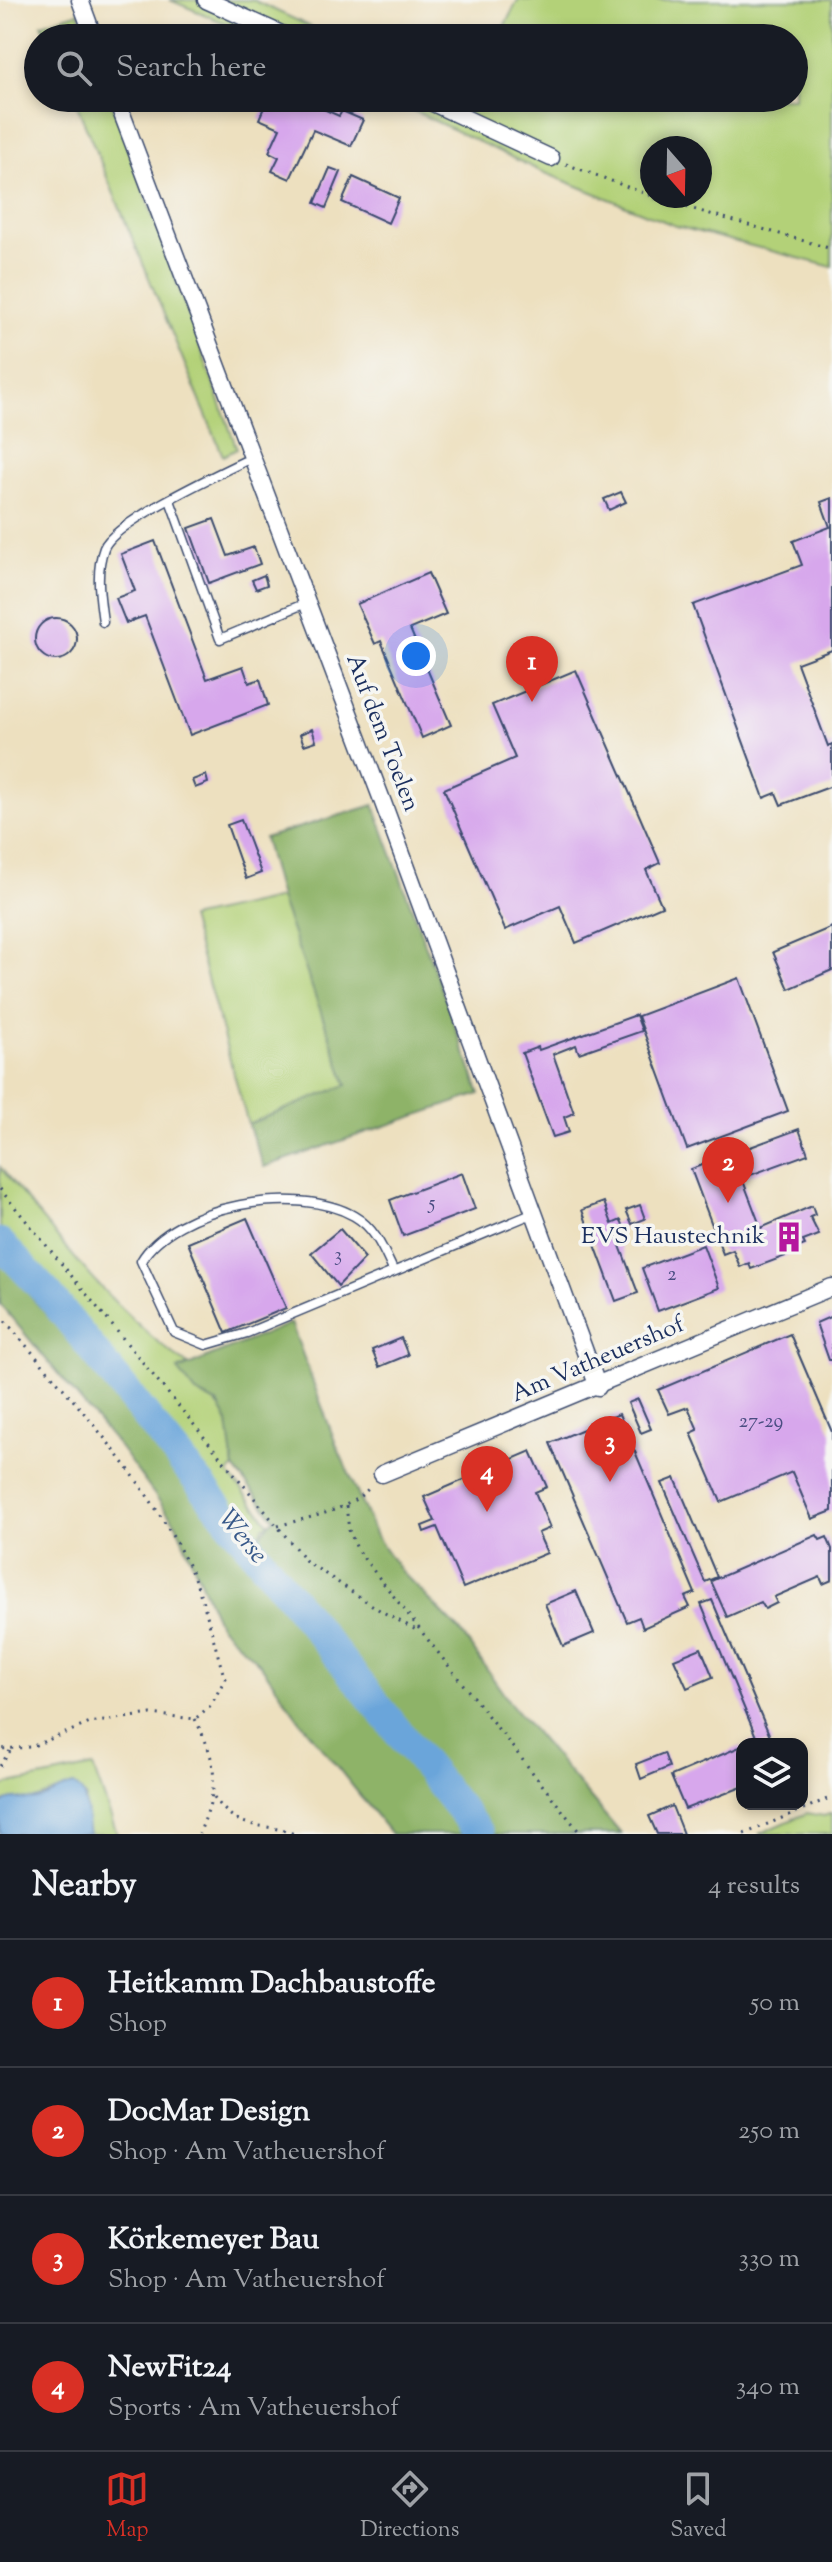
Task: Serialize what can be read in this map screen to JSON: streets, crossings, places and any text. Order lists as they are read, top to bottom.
{
  "streets": {
    "street": ["Auf dem Toelen", "Am Vatheuershof"]
  },
  "crossings": [
    ["Auf dem Toelen", "Am Vatheuershof"]
  ],
  "water": ["Werse"],
  "places": {
    "building": ["EVS Haustechnik"]
  },
  "house_numbers": [
    "5",
    "3",
    "2",
    "27-29"
  ],
  "north": "bottom",
  "page": {
    "search": "Search here",
    "pins": [
      "1",
      "2",
      "3",
      "4"
    ],
    "heading": ["Nearby", "4 results"],
    "list": [
      {
        "mark": "1",
        "name": "Heitkamm Dachbaustoffe",
        "note": "Shop",
        "value": "50 m"
      },
      {
        "mark": "2",
        "name": "DocMar Design",
        "note": "Shop · Am Vatheuershof",
        "value": "250 m"
      },
      {
        "mark": "3",
        "name": "Körkemeyer Bau",
        "note": "Shop · Am Vatheuershof",
        "value": "330 m"
      },
      {
        "mark": "4",
        "name": "NewFit24",
        "note": "Sports · Am Vatheuershof",
        "value": "340 m"
      }
    ],
    "nav": ["Map", "Directions", "Saved"]
  }
}
